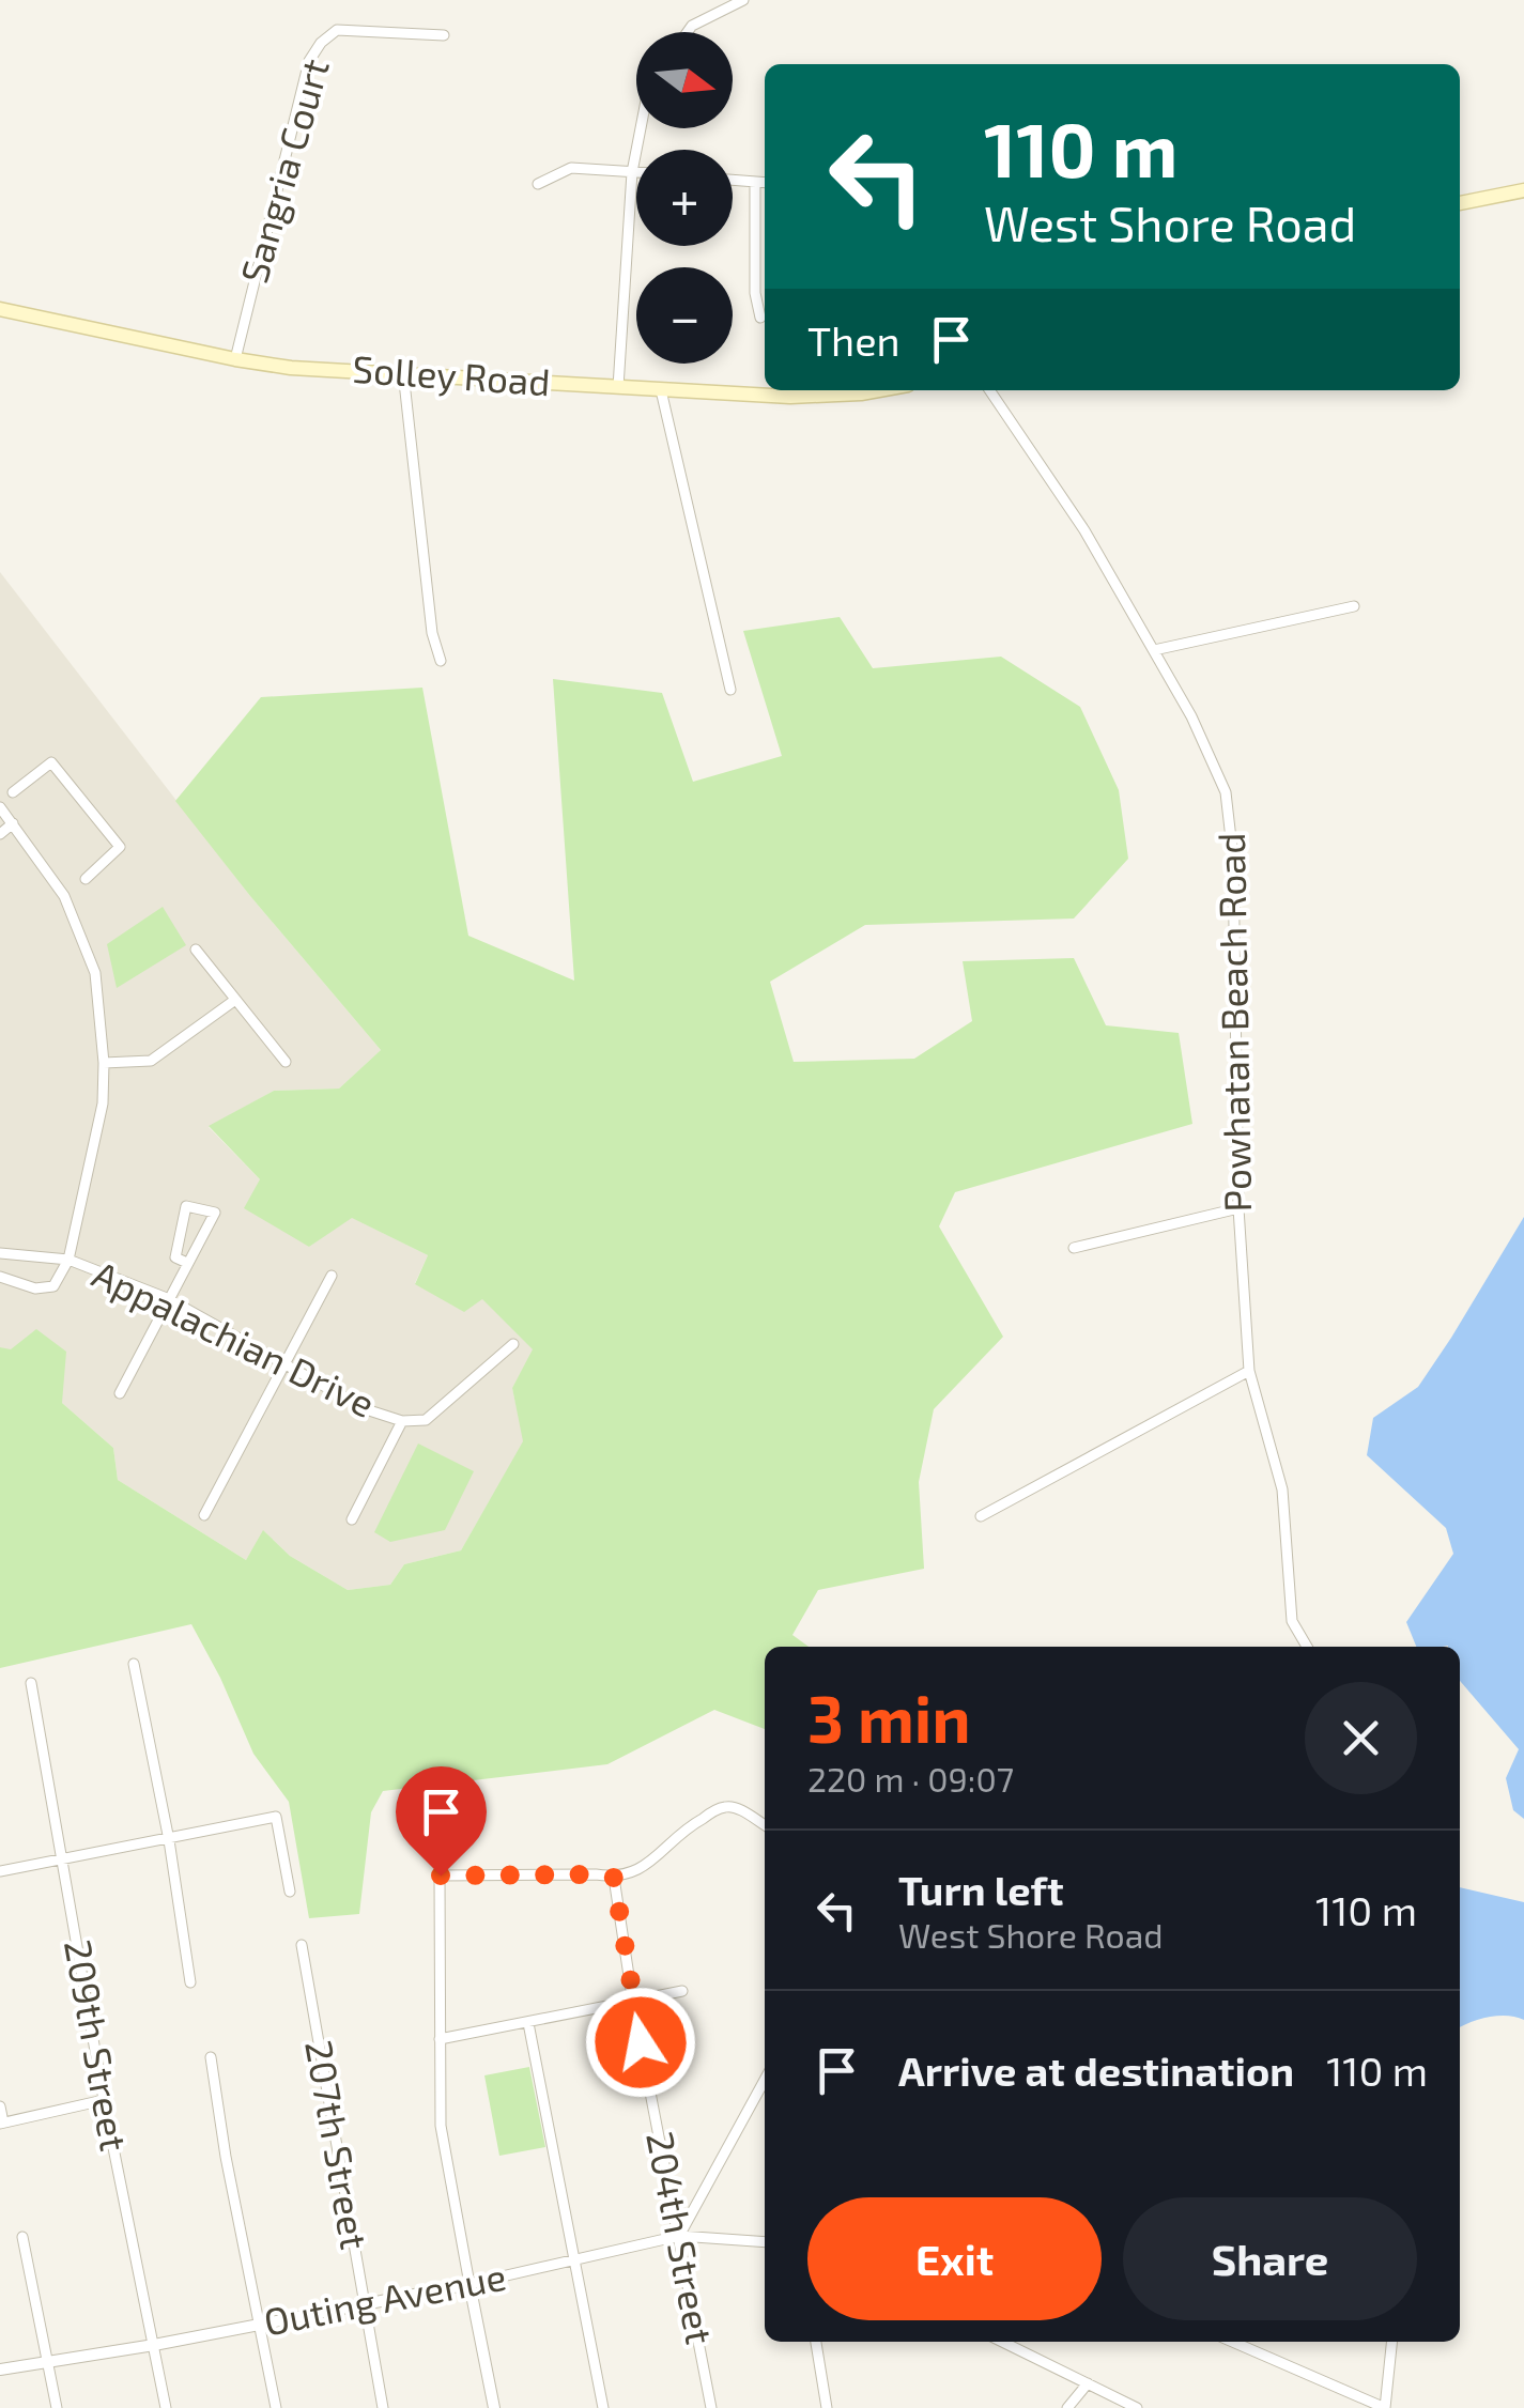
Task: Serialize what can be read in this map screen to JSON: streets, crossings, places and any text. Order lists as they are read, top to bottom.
{
  "streets": {
    "main road": ["Solley Road"],
    "street": [
      "Sangria Court",
      "Powhatan Beach Road",
      "Appalachian Drive",
      "209th Street",
      "207th Street",
      "204th Street",
      "Outing Avenue"
    ]
  },
  "crossings": [
    ["Sangria Court", "Solley Road"],
    ["209th Street", "Outing Avenue"],
    ["207th Street", "Outing Avenue"],
    ["204th Street", "Outing Avenue"]
  ],
  "north": "right",
  "page": {
    "map_buttons": ["+", "−"],
    "turn": ["110 m", "West Shore Road"],
    "then": "Then",
    "heading": ["3 min", "220 m · 09:07"],
    "list": [
      {
        "name": "Turn left",
        "note": "West Shore Road",
        "value": "110 m"
      },
      {
        "name": "Arrive at destination",
        "value": "110 m"
      }
    ],
    "buttons": ["Exit", "Share"]
  }
}
